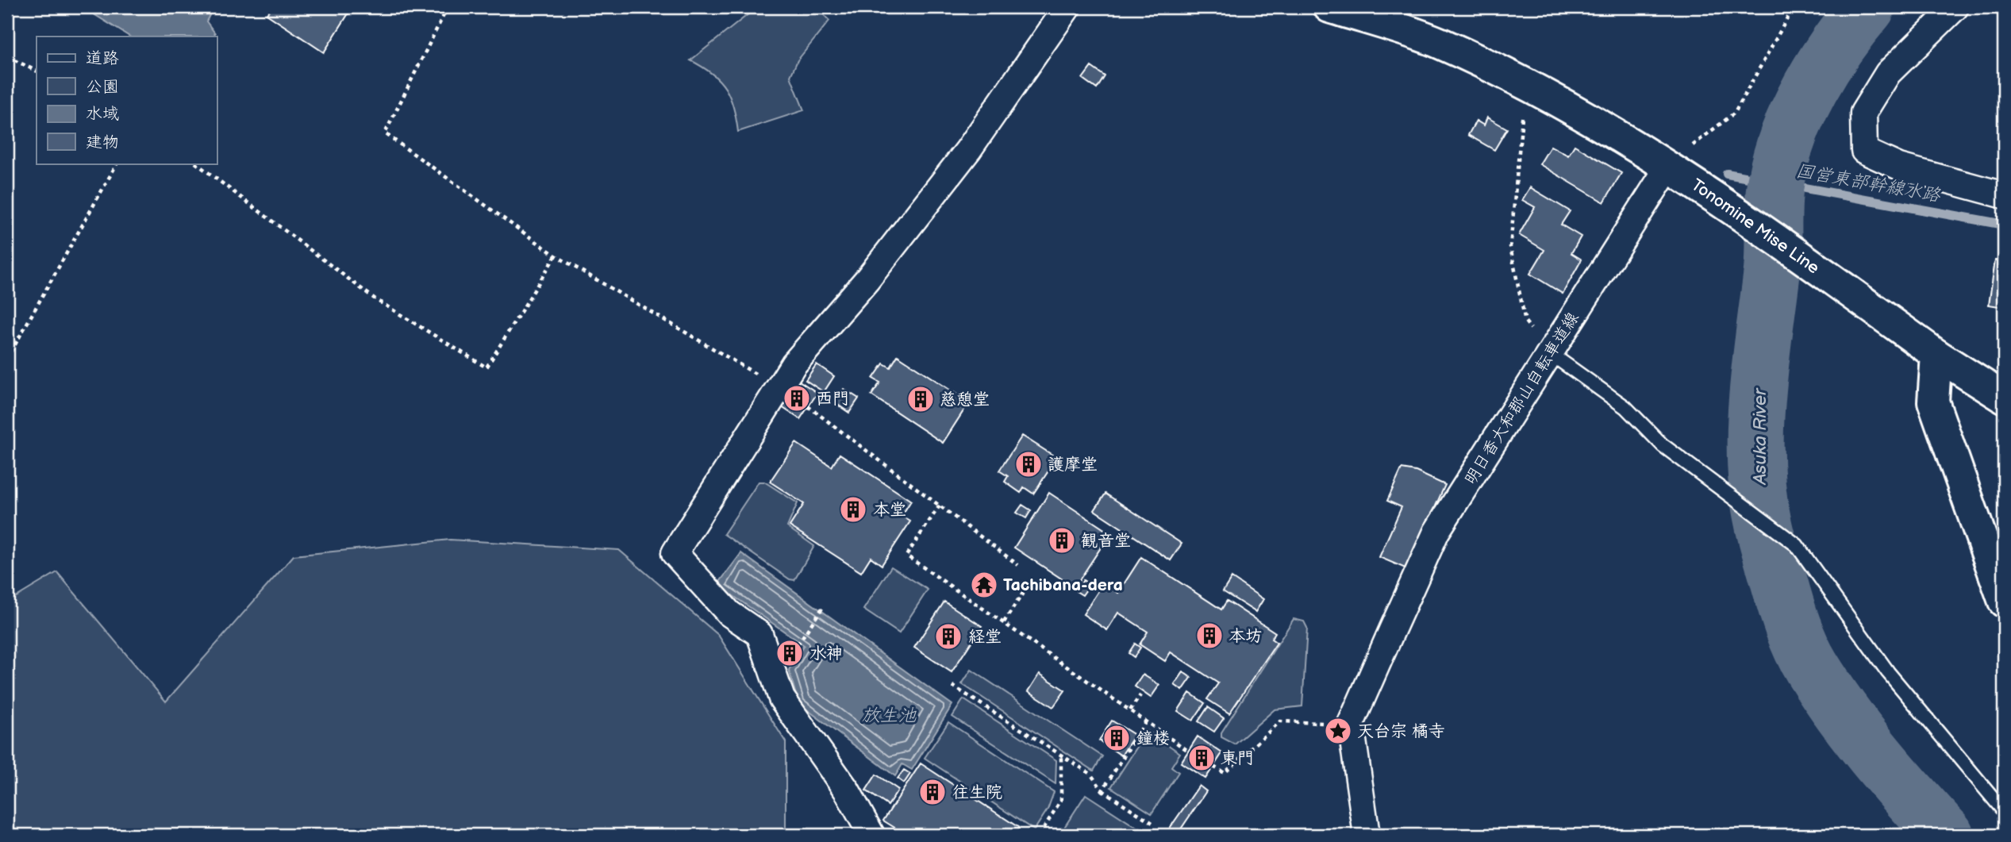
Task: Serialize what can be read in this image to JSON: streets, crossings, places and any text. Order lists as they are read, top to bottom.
{
  "streets": {
    "main road": ["Tonomine Mise Line"],
    "street": ["明日香大和郡山自転車道線"]
  },
  "crossings": [
    ["Tonomine Mise Line", "明日香大和郡山自転車道線"]
  ],
  "water": ["国営東部幹線水路", "Asuka River", "放生池"],
  "places": {
    "building": [
      "西門",
      "慈憩堂",
      "護摩堂",
      "本堂",
      "観音堂",
      "本坊",
      "経堂",
      "水神",
      "鐘楼",
      "東門",
      "往生院"
    ],
    "temple": ["Tachibana-dera"],
    "place": ["天台宗 橘寺"]
  },
  "legend": [
    "道路",
    "公園",
    "水域",
    "建物"
  ]
}
